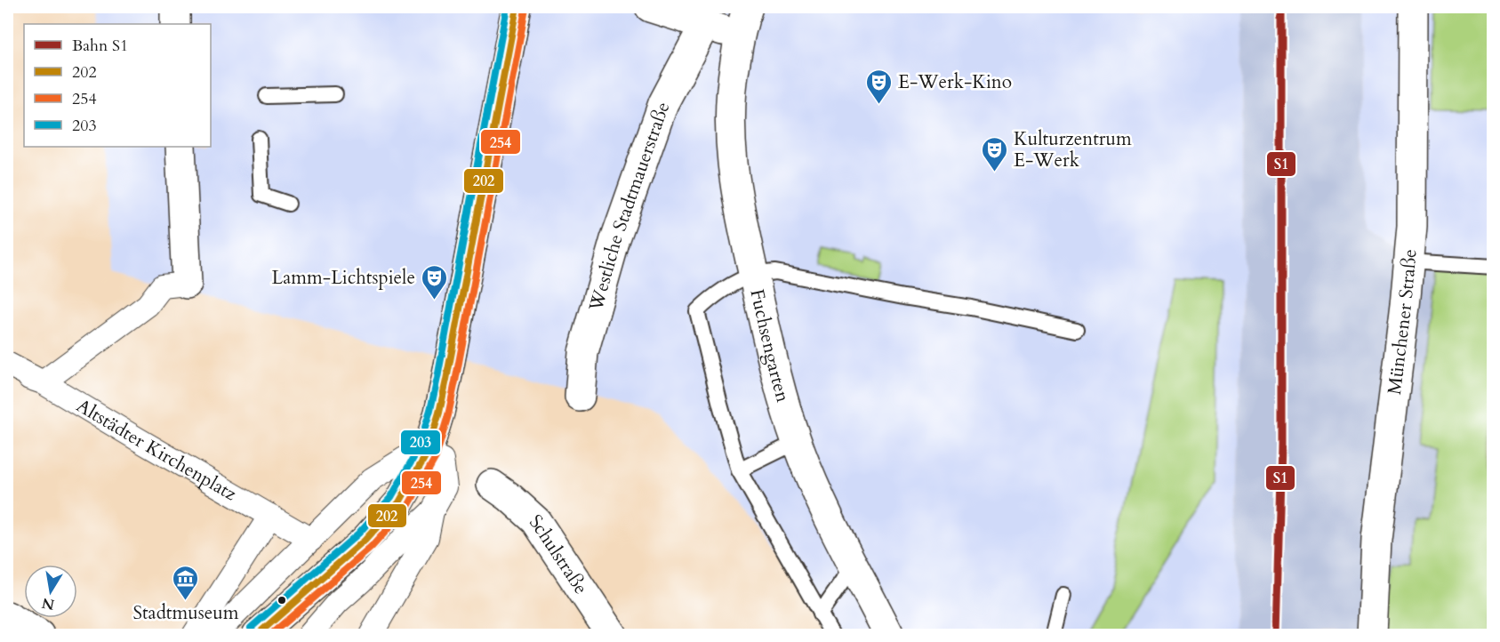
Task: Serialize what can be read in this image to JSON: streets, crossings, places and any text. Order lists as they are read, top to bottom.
{
  "streets": {
    "street": [
      "Westliche Stadtmauerstraße",
      "Münchener Straße",
      "Fuchsengarten",
      "Altstädter Kirchenplatz",
      "Schulstraße"
    ]
  },
  "places": {
    "theatre": ["E-Werk-Kino", "Kulturzentrum E-Werk", "Lamm-Lichtspiele"],
    "museum": ["Stadtmuseum"]
  },
  "lines": [
    "rail line S1",
    "transit line 202",
    "transit line 203",
    "transit line 254"
  ],
  "legend": [
    "Bahn S1",
    "202",
    "254",
    "203"
  ],
  "north": "bottom"
}
